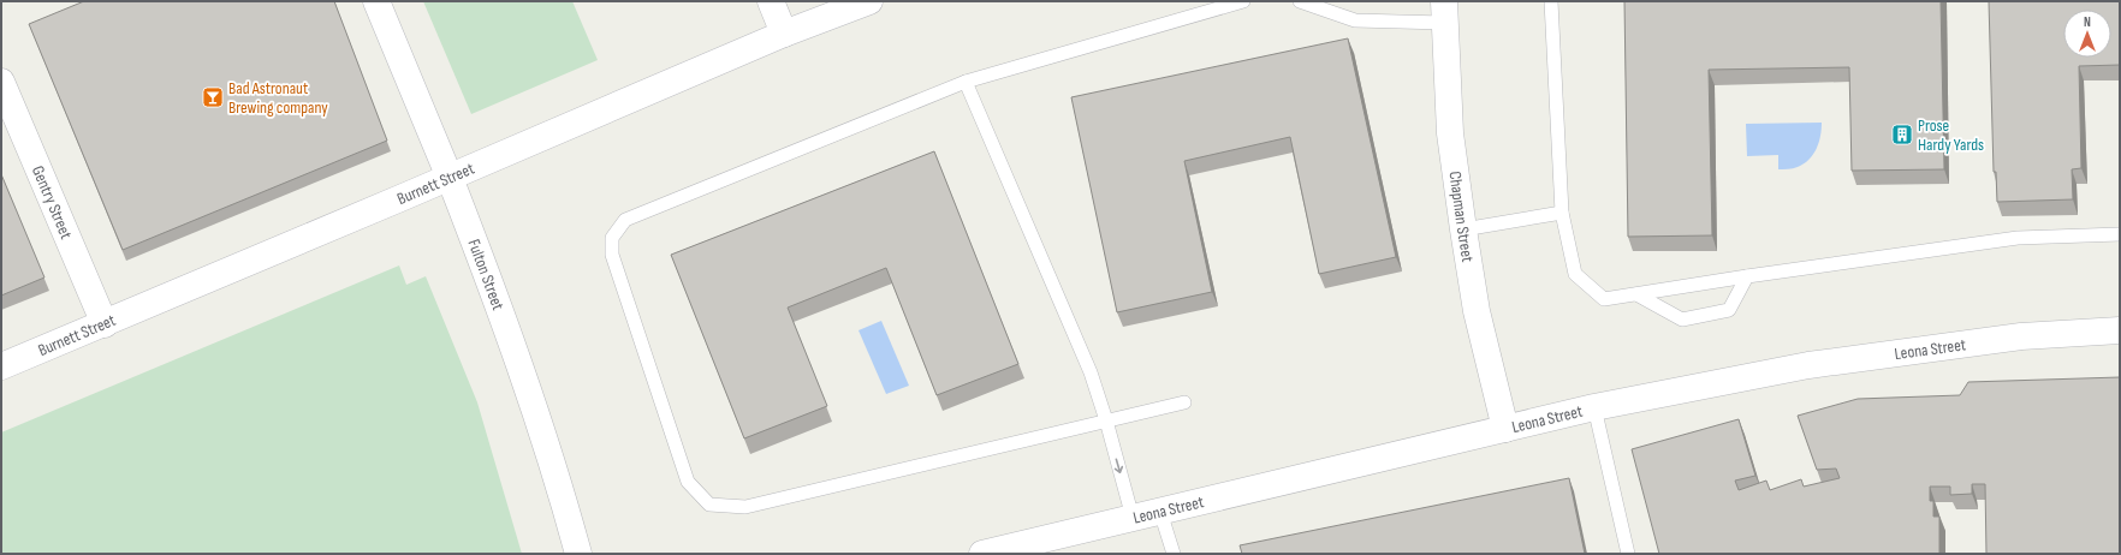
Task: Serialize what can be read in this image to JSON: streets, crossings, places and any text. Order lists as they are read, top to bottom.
{
  "streets": {
    "street": [
      "Burnett Street",
      "Gentry Street",
      "Chapman Street",
      "Fulton Street",
      "Leona Street"
    ]
  },
  "crossings": [
    ["Burnett Street", "Gentry Street"],
    ["Burnett Street", "Fulton Street"],
    ["Chapman Street", "Leona Street"]
  ],
  "places": {
    "bar": ["Bad Astronaut Brewing company"],
    "building": ["Prose Hardy Yards"]
  },
  "north": "top"
}
